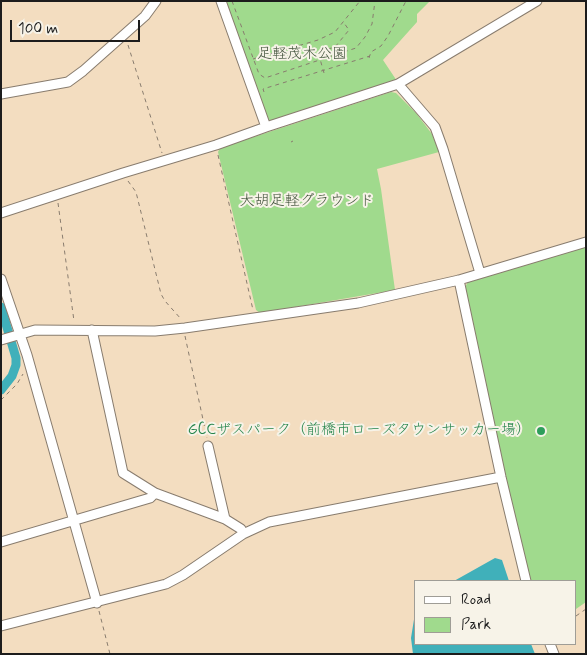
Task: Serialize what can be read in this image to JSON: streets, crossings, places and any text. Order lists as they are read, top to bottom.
{
  "parks": ["足軽茂木公園", "大胡足軽グラウンド"],
  "places": ["GCCザスパーク（前橋市ローズタウンサッカー場）"],
  "legend": ["Road", "Park"],
  "scale_bar": "100 m"
}
